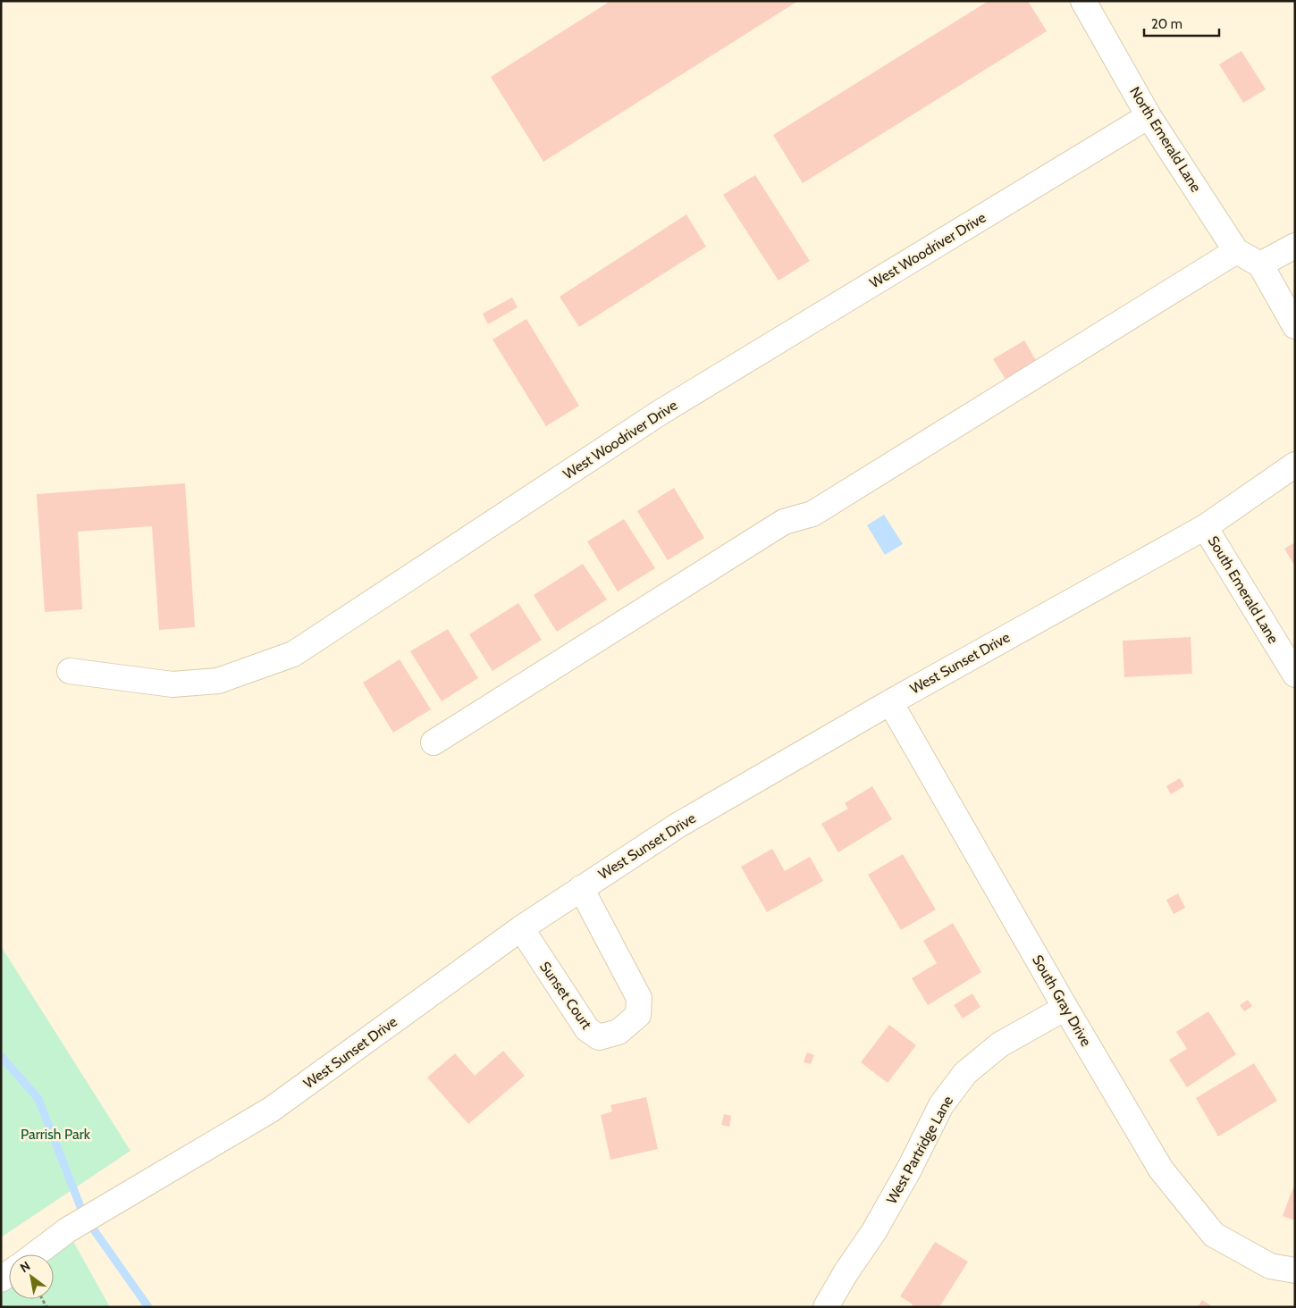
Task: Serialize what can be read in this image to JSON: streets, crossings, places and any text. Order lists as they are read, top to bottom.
{
  "streets": {
    "street": [
      "North Emerald Lane",
      "West Woodriver Drive",
      "South Emerald Lane",
      "West Sunset Drive",
      "Sunset Court",
      "South Gray Drive",
      "West Partridge Lane"
    ]
  },
  "crossings": [
    ["North Emerald Lane", "West Woodriver Drive"],
    ["South Emerald Lane", "West Sunset Drive"],
    ["West Sunset Drive", "Sunset Court"],
    ["West Sunset Drive", "South Gray Drive"],
    ["South Gray Drive", "West Partridge Lane"]
  ],
  "parks": ["Parrish Park"],
  "scale_bar": "20 m",
  "north": "top left"
}
